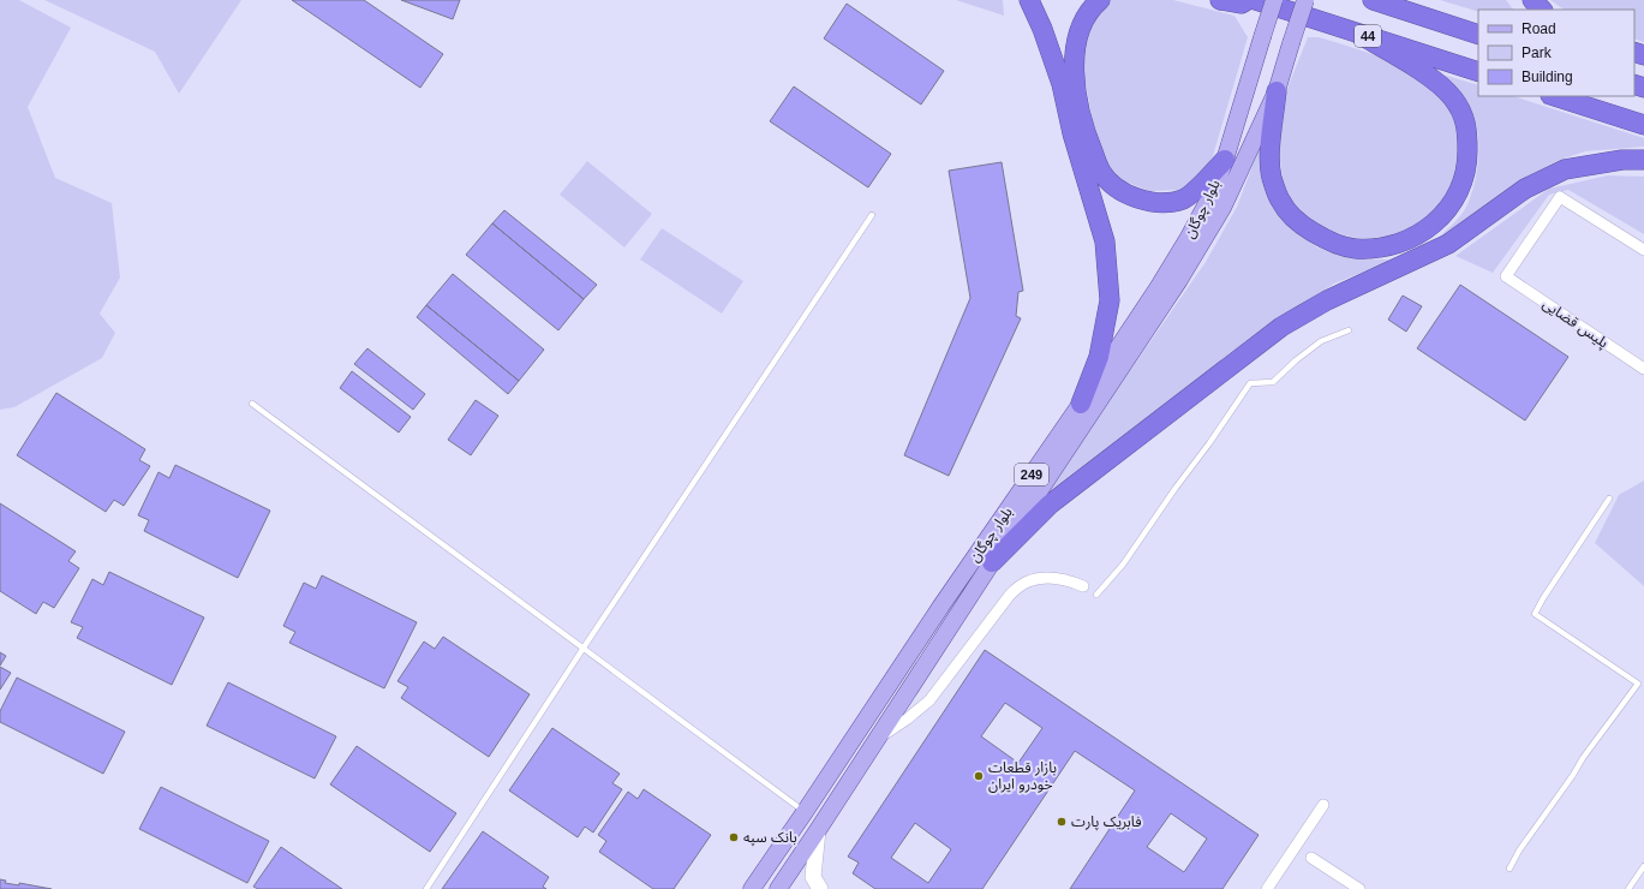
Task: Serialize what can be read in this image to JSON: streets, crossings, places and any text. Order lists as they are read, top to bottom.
{
  "streets": {
    "highway": ["44"],
    "main road": ["بلوار چوگان", "249"],
    "street": ["پلیس قضایی"]
  },
  "places": ["بازار قطعات خودرو ایران", "فابریک پارت", "بانک سپه"],
  "legend": ["Road", "Park", "Building"]
}
